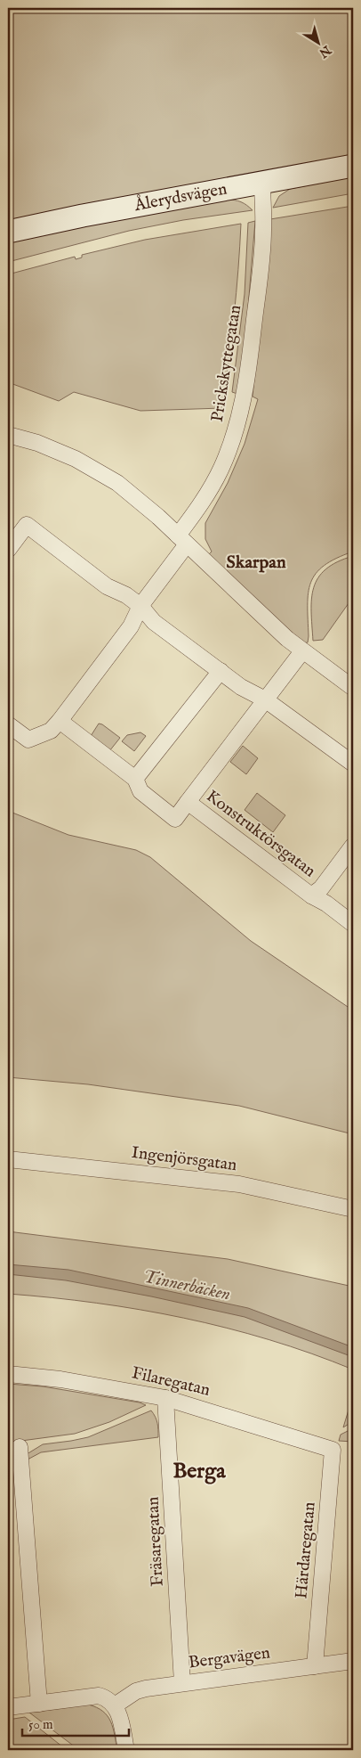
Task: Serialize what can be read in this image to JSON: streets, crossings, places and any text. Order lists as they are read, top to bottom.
{
  "streets": {
    "main road": ["Ålerydsvägen"],
    "street": [
      "Prickskyttegatan",
      "Konstruktörsgatan",
      "Ingenjörsgatan",
      "Filaregatan",
      "Fräsaregatan",
      "Härdaregatan",
      "Bergavägen"
    ]
  },
  "crossings": [
    ["Ålerydsvägen", "Prickskyttegatan"],
    ["Filaregatan", "Fräsaregatan"],
    ["Filaregatan", "Härdaregatan"],
    ["Fräsaregatan", "Bergavägen"],
    ["Härdaregatan", "Bergavägen"]
  ],
  "districts": ["Skarpan", "Berga"],
  "water": ["Tinnerbäcken"],
  "scale_bar": "50 m",
  "north": "bottom right"
}
